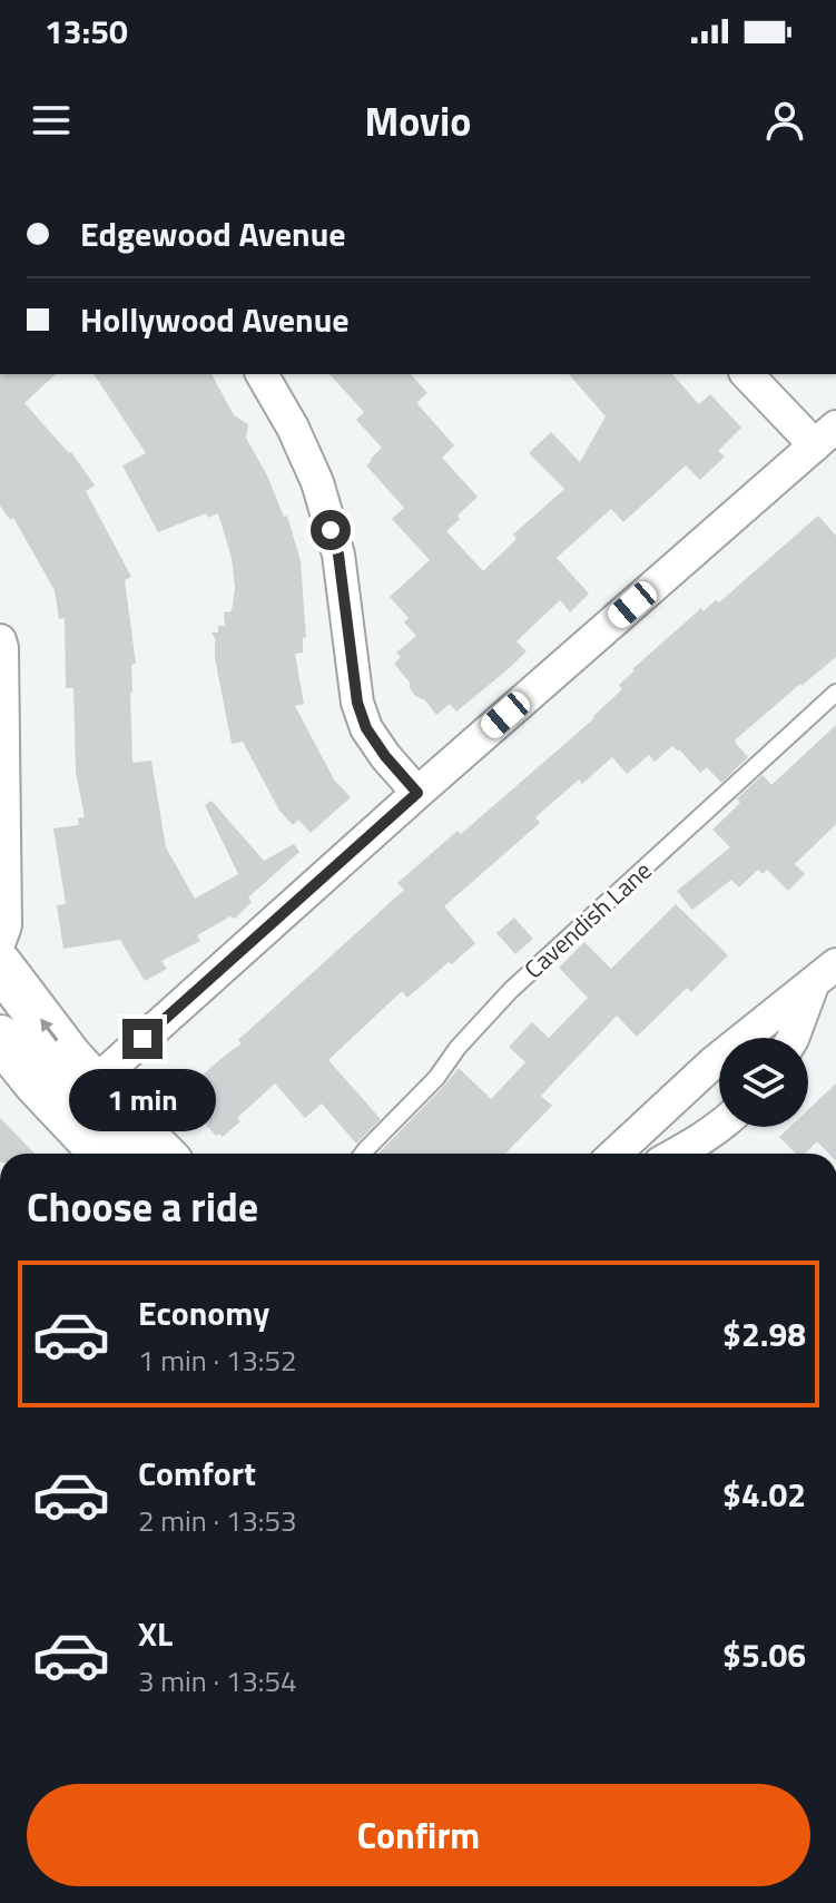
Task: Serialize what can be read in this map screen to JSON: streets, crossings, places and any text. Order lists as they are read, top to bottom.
{
  "streets": {
    "lane": ["Cavendish Lane"]
  },
  "page": {
    "status": "13:50",
    "header": "Movio",
    "banner": ["Edgewood Avenue", "Hollywood Avenue"],
    "bubble": "1 min",
    "heading": "Choose a ride",
    "list": [
      {
        "name": "Economy",
        "note": "1 min · 13:52",
        "value": "$2.98"
      },
      {
        "name": "Comfort",
        "note": "2 min · 13:53",
        "value": "$4.02"
      },
      {
        "name": "XL",
        "note": "3 min · 13:54",
        "value": "$5.06"
      }
    ],
    "buttons": "Confirm"
  }
}
